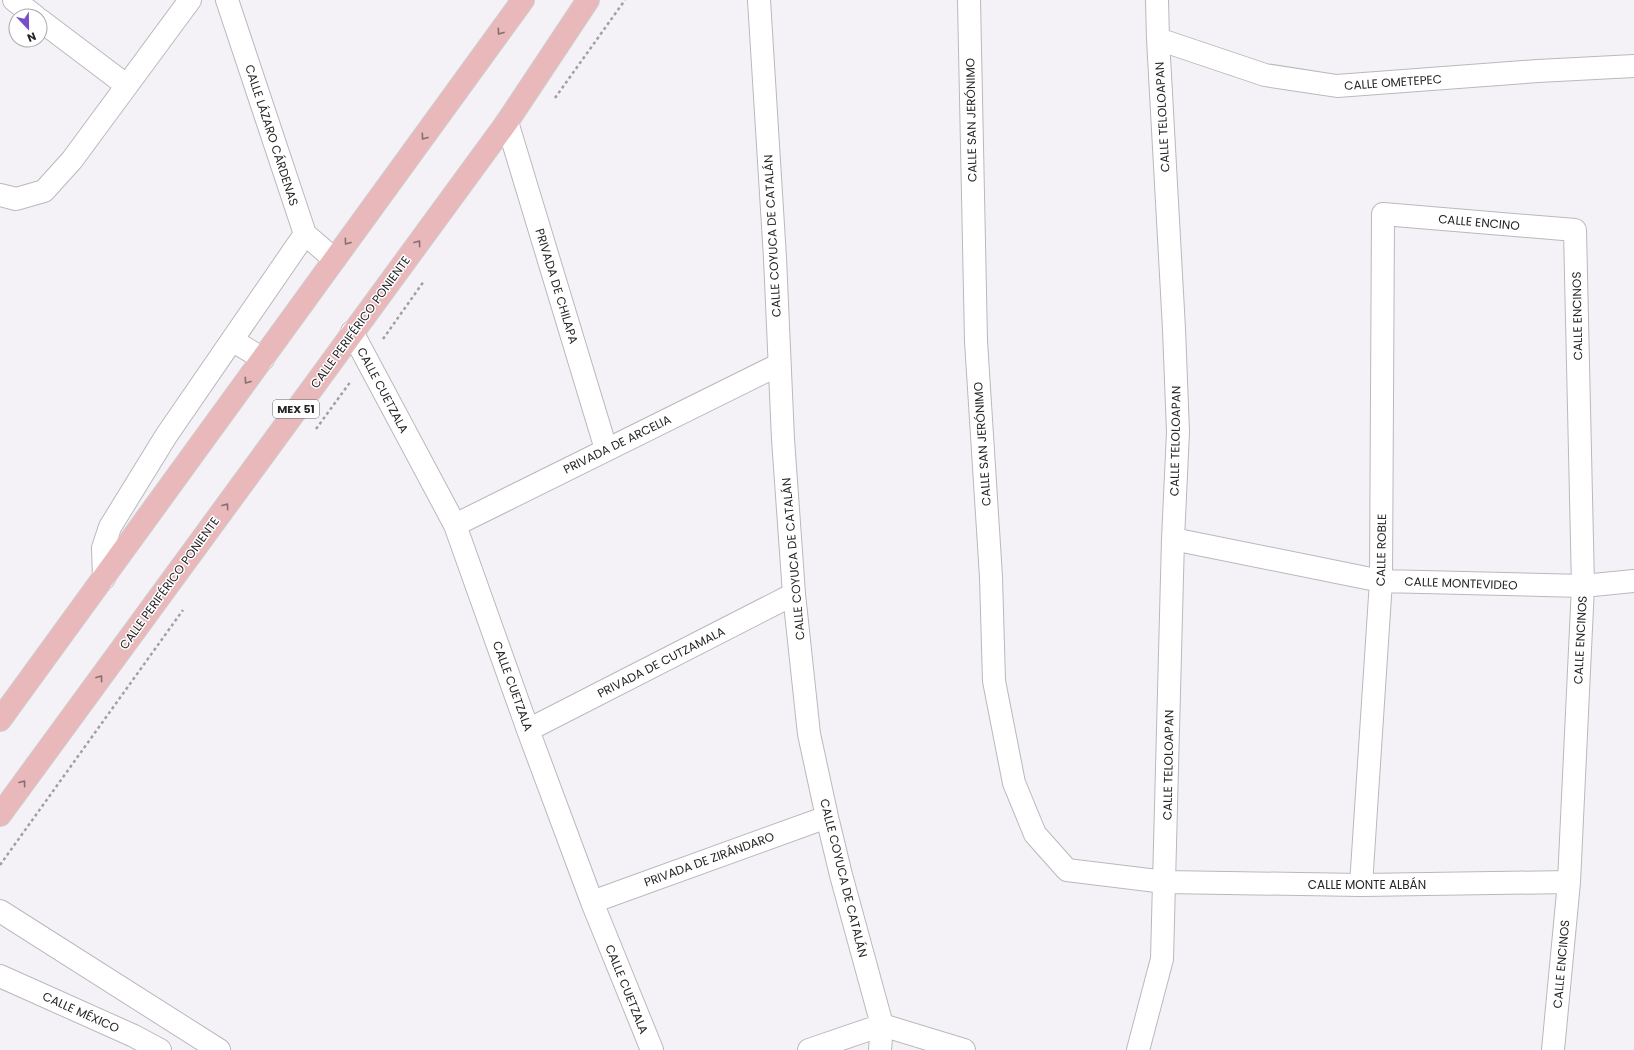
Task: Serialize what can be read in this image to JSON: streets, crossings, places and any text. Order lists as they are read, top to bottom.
{
  "streets": {
    "main road": ["CALLE PERIFÉRICO PONIENTE", "MEX 51"],
    "street": [
      "CALLE OMETEPEC",
      "CALLE TELOLOAPAN",
      "CALLE SAN JERÓNIMO",
      "CALLE LÁZARO CÁRDENAS",
      "CALLE ENCINO",
      "CALLE COYUCA DE CATALÁN",
      "PRIVADA DE CHILAPA",
      "CALLE ENCINOS",
      "CALLE CUETZALA",
      "PRIVADA DE ARCELIA",
      "CALLE ROBLE",
      "CALLE MONTEVIDEO",
      "PRIVADA DE CUTZAMALA",
      "PRIVADA DE ZIRÁNDARO",
      "CALLE MONTE ALBÁN",
      "CALLE MÉXICO"
    ]
  },
  "crossings": [
    ["CALLE OMETEPEC", "CALLE TELOLOAPAN"],
    ["CALLE TELOLOAPAN", "CALLE SAN JERÓNIMO"],
    ["CALLE TELOLOAPAN", "CALLE MONTEVIDEO"],
    ["CALLE TELOLOAPAN", "CALLE MONTE ALBÁN"],
    ["CALLE SAN JERÓNIMO", "CALLE MONTE ALBÁN"],
    ["CALLE ENCINO", "CALLE ENCINOS"],
    ["CALLE ENCINO", "CALLE ROBLE"],
    ["CALLE COYUCA DE CATALÁN", "PRIVADA DE ARCELIA"],
    ["CALLE COYUCA DE CATALÁN", "PRIVADA DE CUTZAMALA"],
    ["CALLE COYUCA DE CATALÁN", "PRIVADA DE ZIRÁNDARO"],
    ["PRIVADA DE CHILAPA", "CALLE PERIFÉRICO PONIENTE"],
    ["PRIVADA DE CHILAPA", "PRIVADA DE ARCELIA"],
    ["CALLE ENCINOS", "CALLE MONTEVIDEO"],
    ["CALLE ENCINOS", "CALLE MONTE ALBÁN"],
    ["CALLE PERIFÉRICO PONIENTE", "CALLE CUETZALA"],
    ["CALLE CUETZALA", "PRIVADA DE ARCELIA"],
    ["CALLE CUETZALA", "PRIVADA DE CUTZAMALA"],
    ["CALLE CUETZALA", "PRIVADA DE ZIRÁNDARO"],
    ["CALLE ROBLE", "CALLE MONTEVIDEO"],
    ["CALLE ROBLE", "CALLE MONTE ALBÁN"]
  ],
  "north": "bottom"
}
